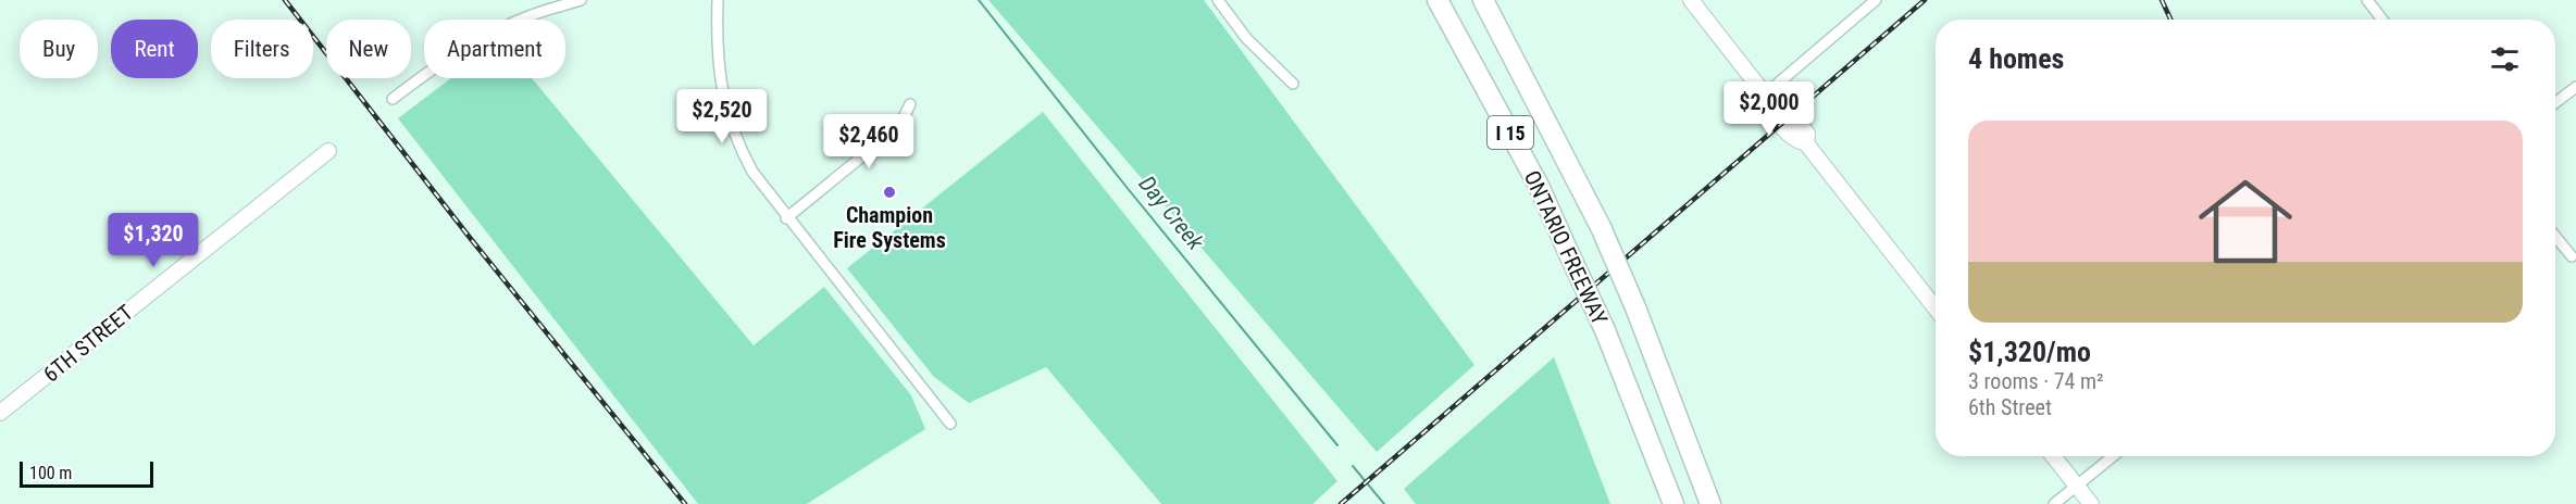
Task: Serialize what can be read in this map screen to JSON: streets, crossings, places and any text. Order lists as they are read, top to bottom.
{
  "streets": {
    "highway": ["I 15", "ONTARIO FREEWAY"],
    "main road": ["6TH STREET"]
  },
  "water": ["Day Creek"],
  "places": ["Champion Fire Systems"],
  "scale_bar": "100 m",
  "page": {
    "chip": [
      "Buy",
      "Rent",
      "Filters",
      "New",
      "Apartment"
    ],
    "heading": "4 homes",
    "price": [
      "$2,000",
      "$2,520",
      "$2,460",
      "$1,320"
    ],
    "list": [
      {
        "name": "$1,320/mo",
        "note": "3 rooms · 74 m² · 6th Street"
      }
    ],
    "scale": "100 m"
  }
}
